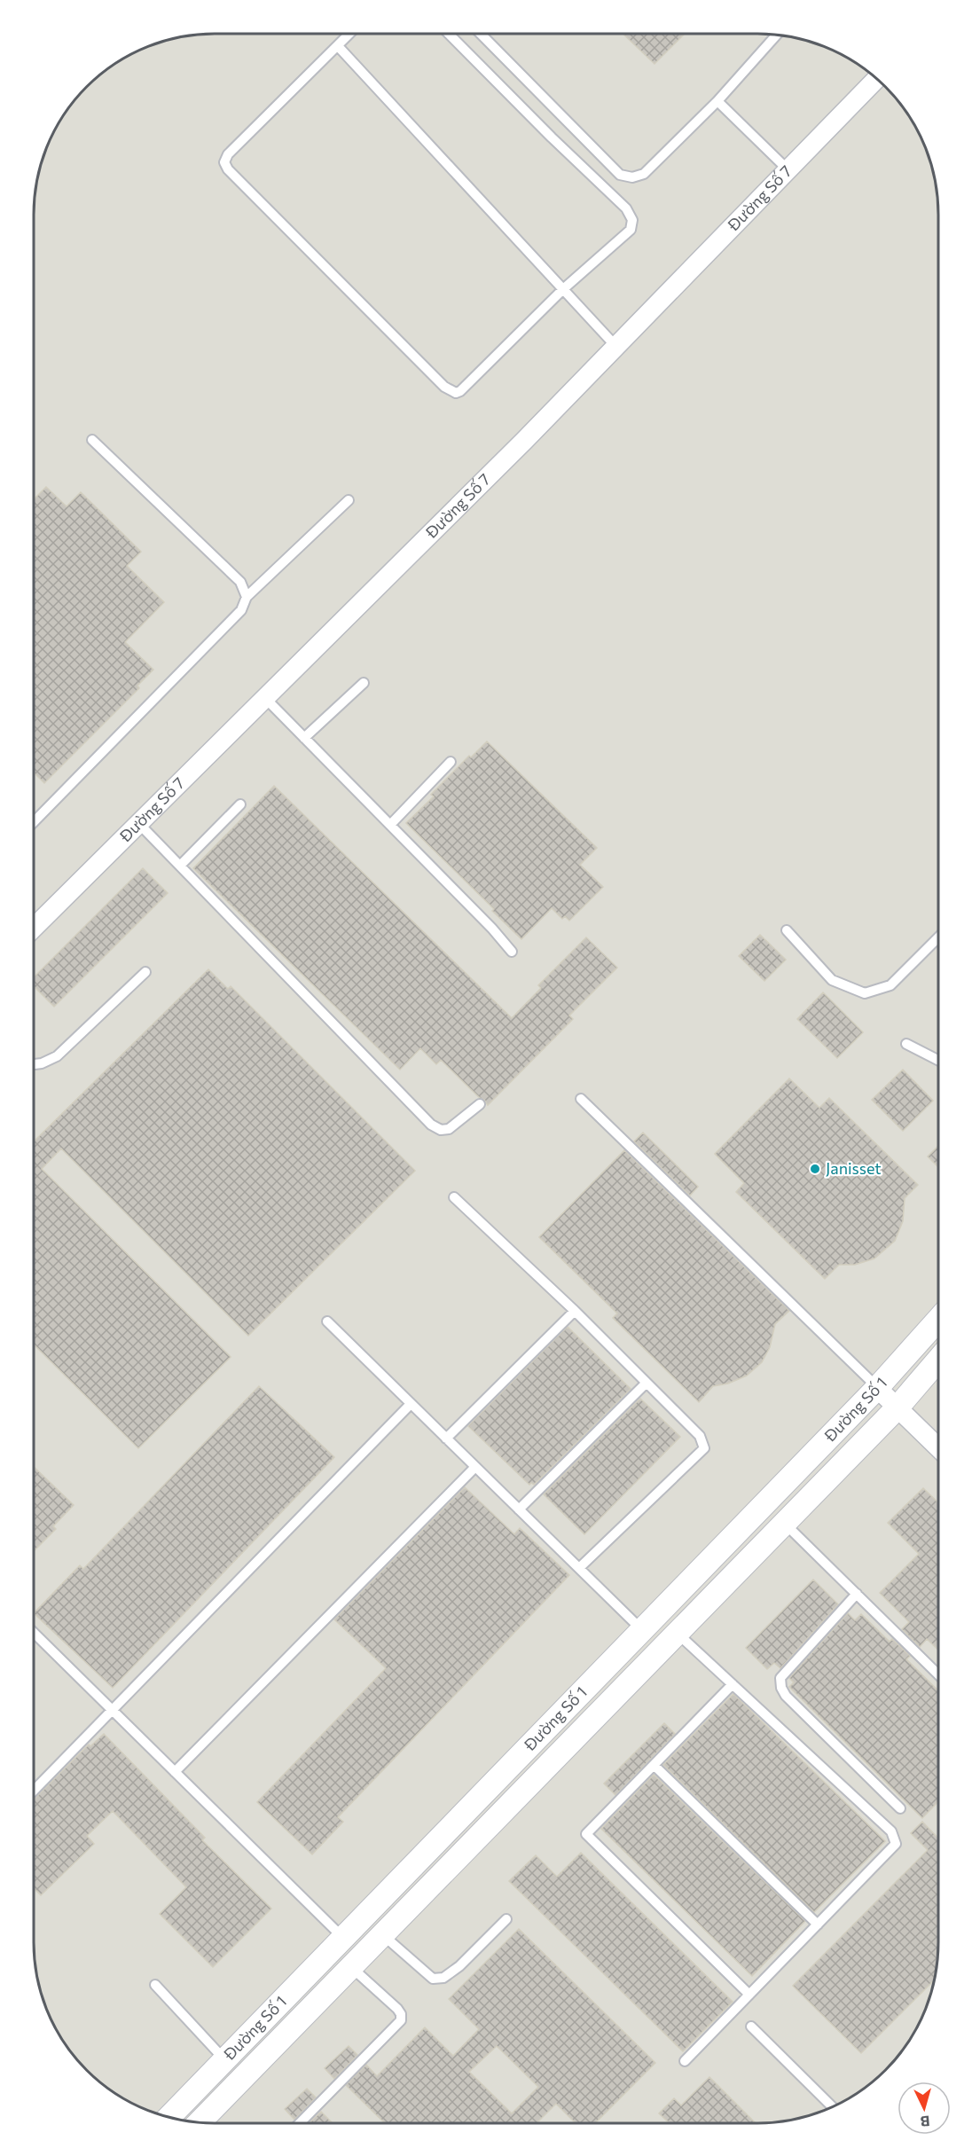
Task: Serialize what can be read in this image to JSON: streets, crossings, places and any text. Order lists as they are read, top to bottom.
{
  "streets": {
    "street": ["Đường Số 7", "Đường Số 1"]
  },
  "places": ["Janisset"],
  "north": "bottom"
}
